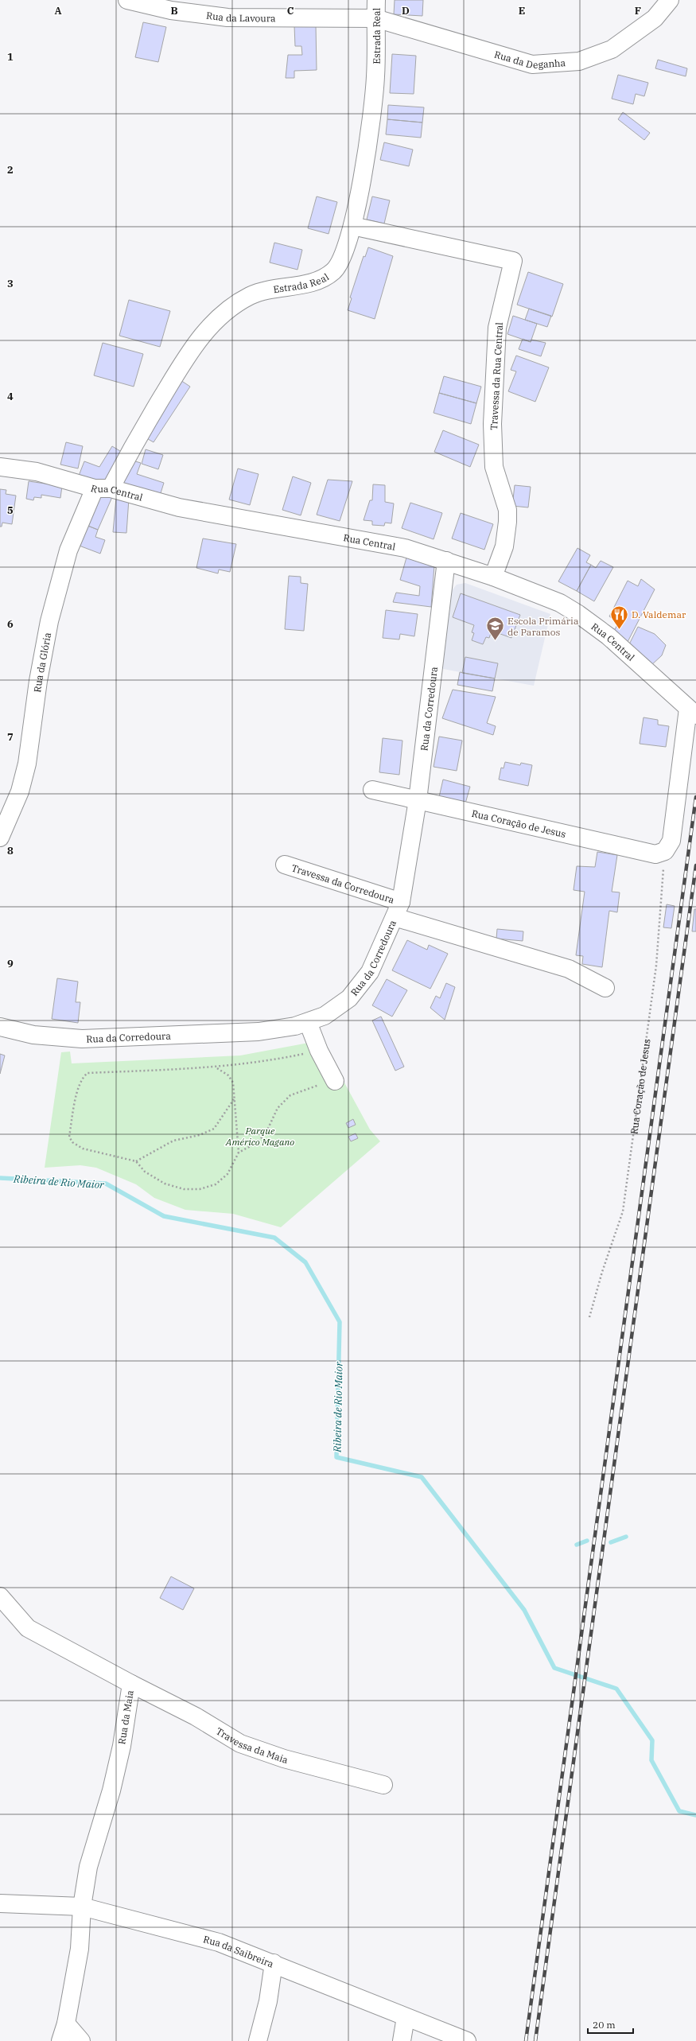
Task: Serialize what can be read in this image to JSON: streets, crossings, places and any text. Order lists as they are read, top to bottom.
{
  "streets": {
    "street": [
      "Rua da Lavoura",
      "Estrada Real",
      "Rua da Deganha",
      "Travessa da Rua Central",
      "Rua Central",
      "Rua da Glória",
      "Rua da Corredoura",
      "Rua Coração de Jesus",
      "Travessa da Corredoura",
      "Rua da Maia",
      "Travessa da Maia",
      "Rua da Saibreira"
    ]
  },
  "crossings": [
    ["Rua da Lavoura", "Estrada Real"],
    ["Rua da Lavoura", "Rua da Deganha"],
    ["Estrada Real", "Rua da Deganha"],
    ["Estrada Real", "Travessa da Rua Central"],
    ["Estrada Real", "Rua Central"],
    ["Estrada Real", "Rua da Glória"],
    ["Travessa da Rua Central", "Rua Central"],
    ["Rua Central", "Rua da Glória"],
    ["Rua Central", "Rua da Corredoura"],
    ["Rua da Corredoura", "Rua Coração de Jesus"],
    ["Rua da Corredoura", "Travessa da Corredoura"],
    ["Rua da Maia", "Travessa da Maia"],
    ["Rua da Maia", "Rua da Saibreira"]
  ],
  "water": ["Ribeira de Rio Maior"],
  "parks": ["Parque Américo Magano"],
  "places": {
    "restaurant": ["D. Valdemar"],
    "school or university": ["Escola Primária de Paramos"]
  },
  "scale_bar": "20 m",
  "grid": {
    "columns": [
      "A",
      "B",
      "C",
      "D",
      "E",
      "F"
    ],
    "rows": [
      "1",
      "2",
      "3",
      "4",
      "5",
      "6",
      "7",
      "8",
      "9"
    ]
  }
}
